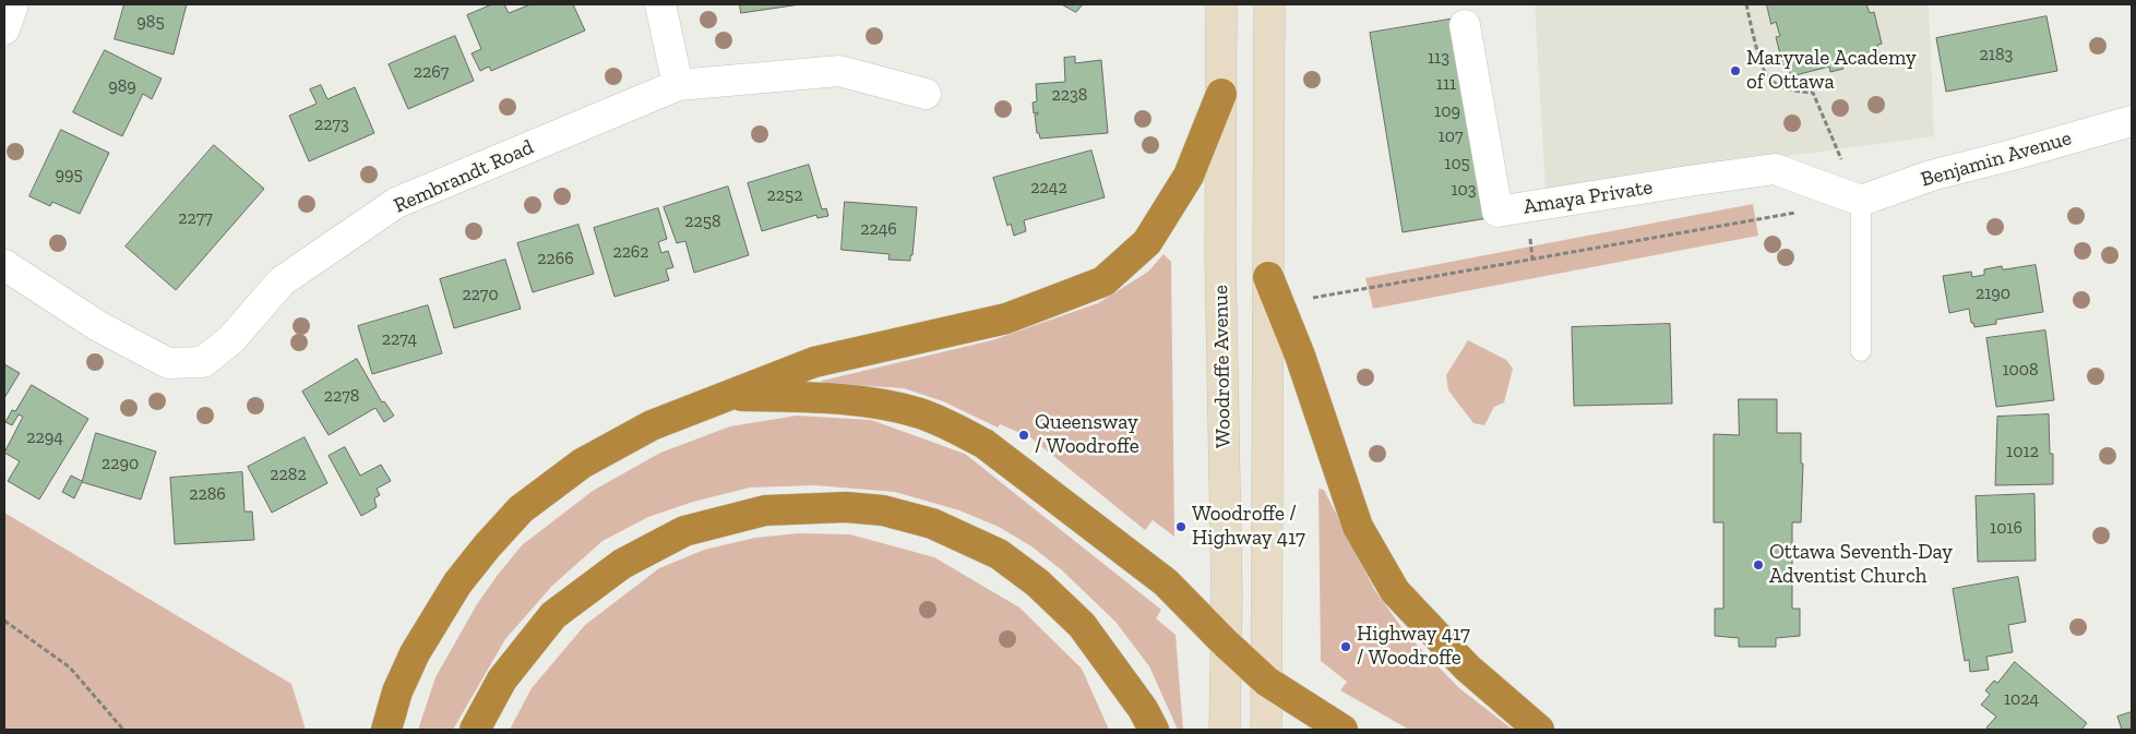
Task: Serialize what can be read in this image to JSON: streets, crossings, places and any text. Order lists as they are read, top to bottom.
{
  "streets": {
    "main road": ["Woodroffe Avenue"],
    "street": ["Benjamin Avenue", "Rembrandt Road", "Amaya Private"]
  },
  "crossings": [
    ["Benjamin Avenue", "Amaya Private"]
  ],
  "places": [
    "Maryvale Academy of Ottawa",
    "Queensway / Woodroffe",
    "Woodroffe / Highway 417",
    "Ottawa Seventh-Day Adventist Church",
    "Highway 417 / Woodroffe"
  ],
  "house_numbers": [
    "985",
    "2183",
    "113",
    "2267",
    "111",
    "989",
    "2238",
    "109",
    "2273",
    "107",
    "105",
    "995",
    "2242",
    "103",
    "2252",
    "2277",
    "2258",
    "2246",
    "2262",
    "2266",
    "2190",
    "2270",
    "2274",
    "1008",
    "2278",
    "2294",
    "1012",
    "2290",
    "2282",
    "2286",
    "1016",
    "1024"
  ]
}
